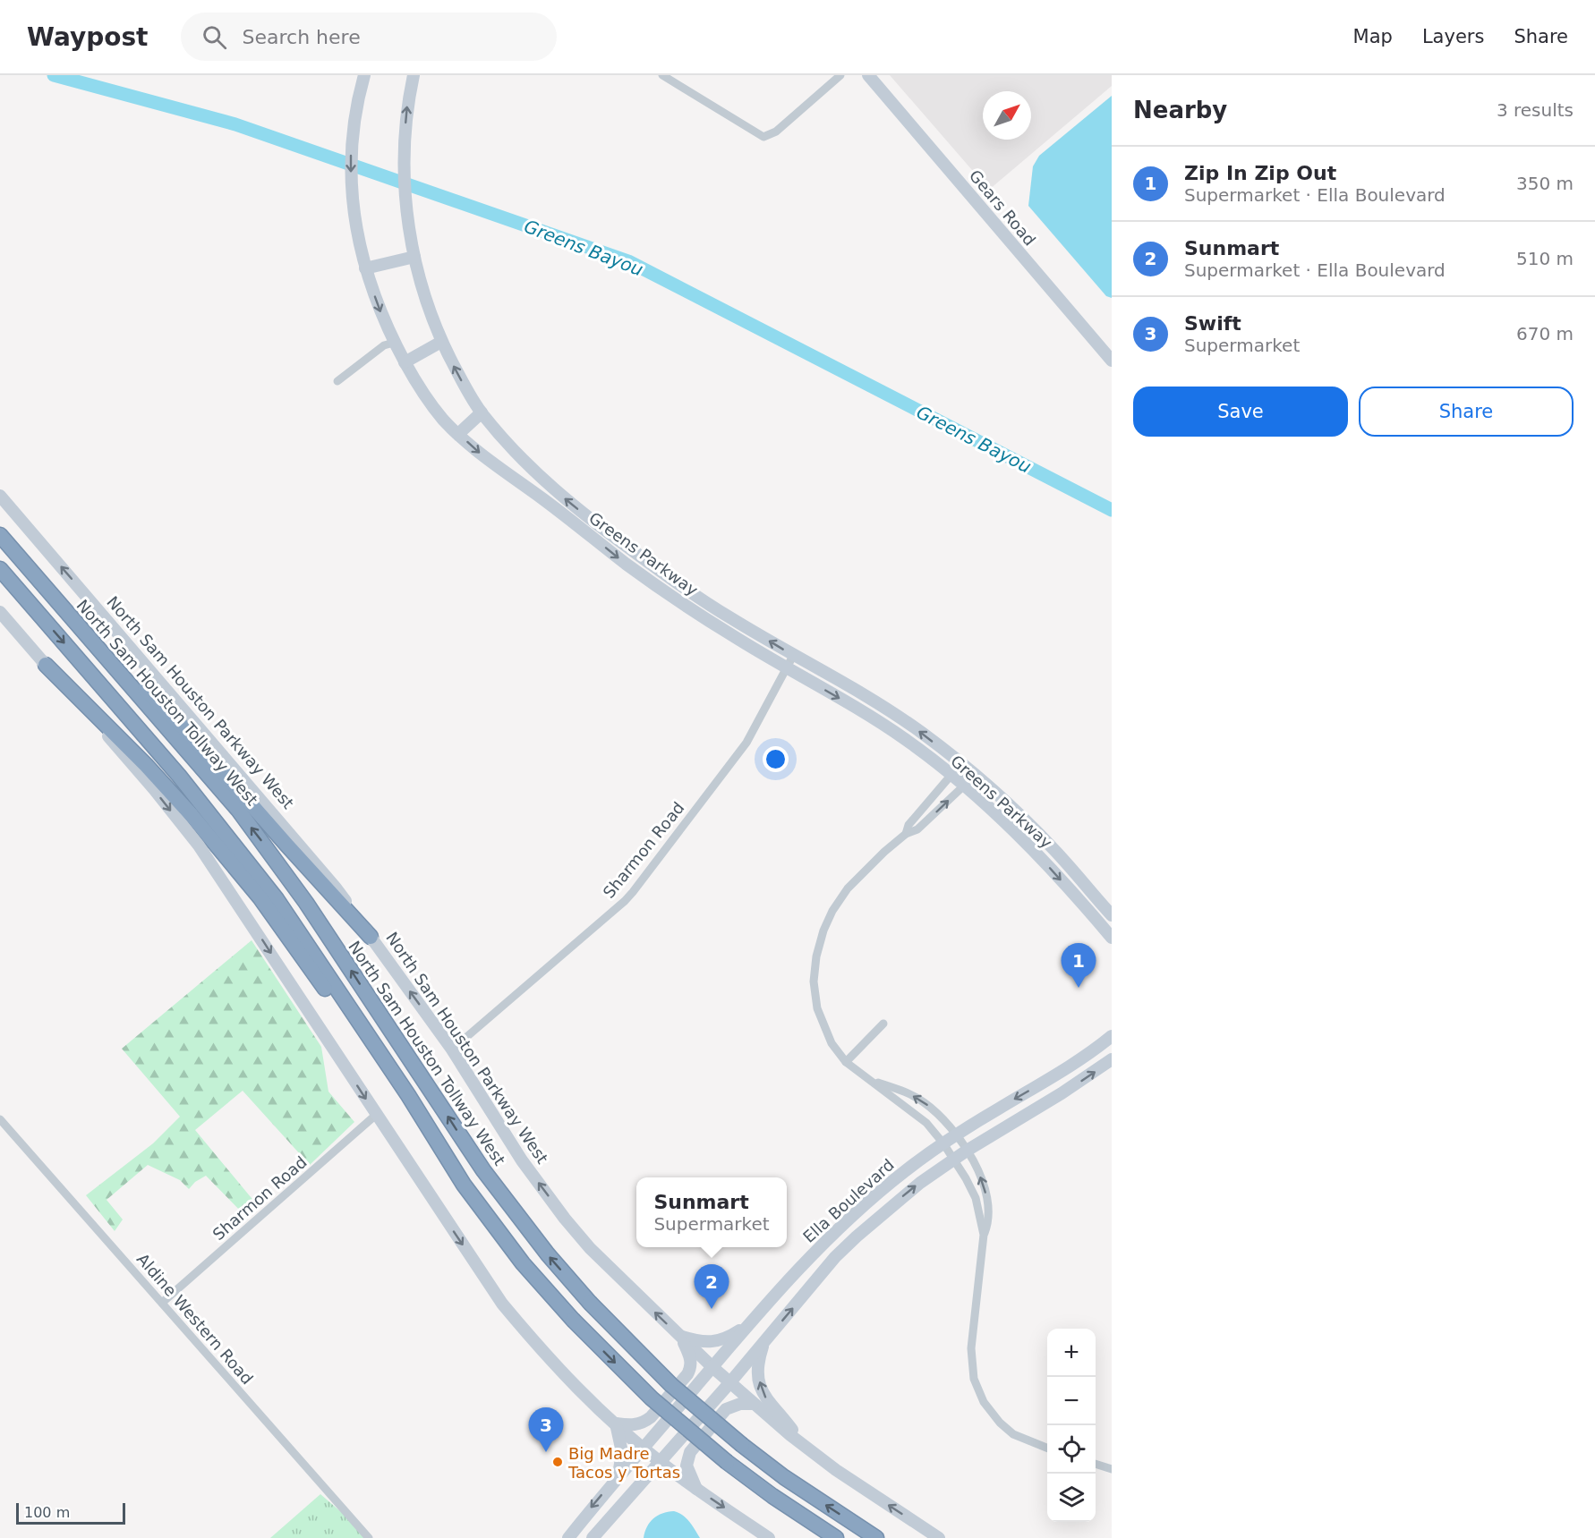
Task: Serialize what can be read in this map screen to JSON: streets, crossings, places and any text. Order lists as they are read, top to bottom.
{
  "streets": {
    "highway": ["North Sam Houston Tollway West"],
    "main road": [
      "Gears Road",
      "Greens Parkway",
      "North Sam Houston Parkway West",
      "Ella Boulevard"
    ],
    "street": ["Sharmon Road", "Aldine Western Road"]
  },
  "crossings": [
    ["Greens Parkway", "Sharmon Road"],
    ["North Sam Houston Parkway West", "Sharmon Road"],
    ["North Sam Houston Parkway West", "Ella Boulevard"],
    ["Sharmon Road", "Aldine Western Road"]
  ],
  "water": ["Greens Bayou"],
  "places": ["Big Madre Tacos y Tortas"],
  "scale_bar": "100 m",
  "north": "top right",
  "page": {
    "header": "Waypost",
    "search": "Search here",
    "nav": ["Map", "Layers", "Share"],
    "heading": ["Nearby", "3 results"],
    "list": [
      {
        "mark": "1",
        "name": "Zip In Zip Out",
        "note": "Supermarket · Ella Boulevard",
        "value": "350 m"
      },
      {
        "mark": "2",
        "name": "Sunmart",
        "note": "Supermarket · Ella Boulevard",
        "value": "510 m"
      },
      {
        "mark": "3",
        "name": "Swift",
        "note": "Supermarket",
        "value": "670 m"
      }
    ],
    "buttons": ["Save", "Share"],
    "pins": ["1", "2", "3"],
    "popup": ["Sunmart", "Supermarket"],
    "map_buttons": ["+", "−"],
    "scale": "100 m"
  }
}
